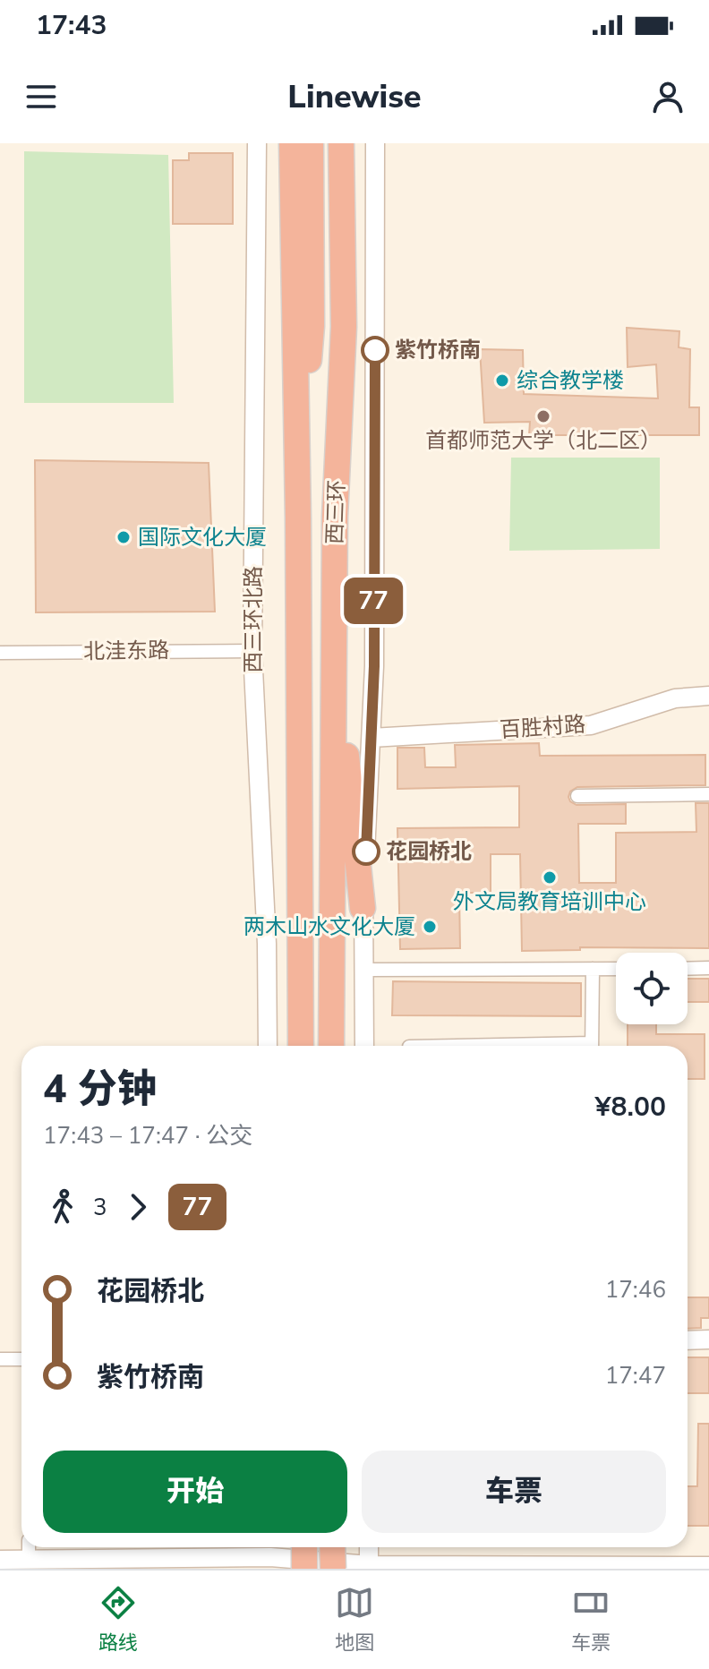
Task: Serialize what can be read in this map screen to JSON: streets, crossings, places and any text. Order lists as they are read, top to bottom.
{
  "streets": {
    "highway": ["西三环"],
    "street": ["西三环北路", "北洼东路", "百胜村路"]
  },
  "crossings": [
    ["西三环北路", "北洼东路"]
  ],
  "places": [
    "紫竹桥南",
    "综合教学楼",
    "首都师范大学（北二区）",
    "国际文化大厦",
    "花园桥北",
    "外文局教育培训中心",
    "两木山水文化大厦"
  ],
  "lines": ["bus line 77"],
  "page": {
    "status": "17:43",
    "header": "Linewise",
    "on_map": "77",
    "heading": ["4 分钟", "17:43 – 17:47 · 公交", "¥8.00"],
    "legs": ["3", "77"],
    "list": [
      {
        "name": "花园桥北",
        "value": "17:46"
      },
      {
        "name": "紫竹桥南",
        "value": "17:47"
      }
    ],
    "buttons": ["开始", "车票"],
    "tabs": ["路线", "地图", "车票"]
  }
}
